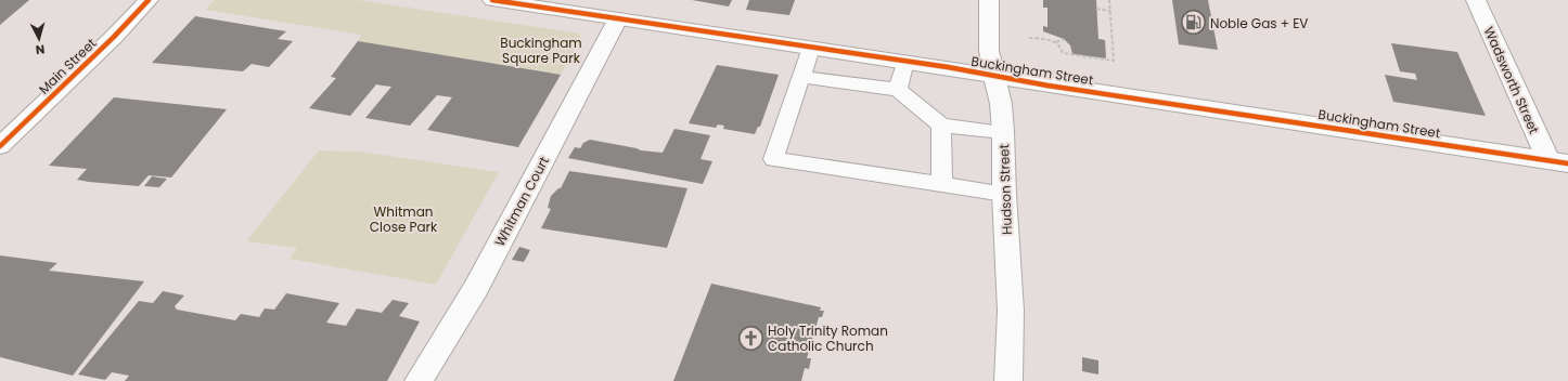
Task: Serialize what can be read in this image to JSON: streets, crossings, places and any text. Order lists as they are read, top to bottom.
{
  "streets": {
    "street": [
      "Main Street",
      "Buckingham Street",
      "Wadsworth Street",
      "Hudson Street",
      "Whitman Court"
    ]
  },
  "crossings": [
    ["Buckingham Street", "Wadsworth Street"],
    ["Buckingham Street", "Hudson Street"],
    ["Buckingham Street", "Whitman Court"]
  ],
  "parks": ["Buckingham Square Park", "Whitman Close Park"],
  "places": {
    "fuel station": ["Noble Gas + EV"],
    "church": ["Holy Trinity Roman Catholic Church"]
  },
  "north": "bottom"
}
